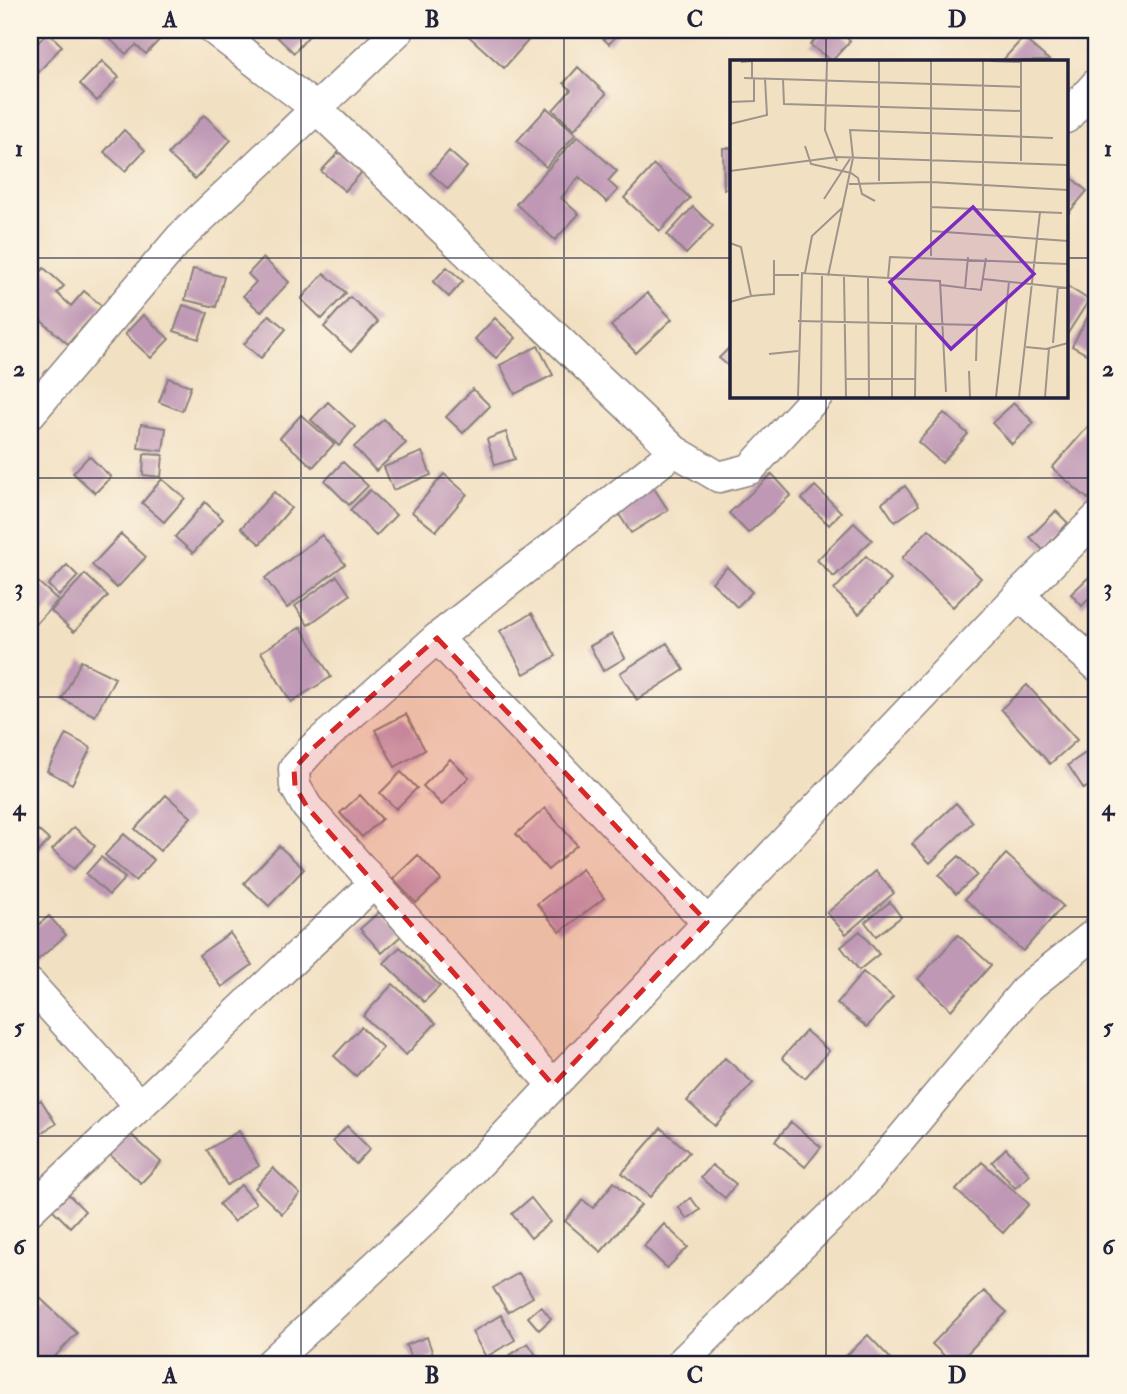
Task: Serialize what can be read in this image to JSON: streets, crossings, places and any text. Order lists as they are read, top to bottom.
{
  "grid": {
    "columns": [
      "A",
      "B",
      "C",
      "D"
    ],
    "rows": [
      "1",
      "2",
      "3",
      "4",
      "5",
      "6"
    ]
  }
}
